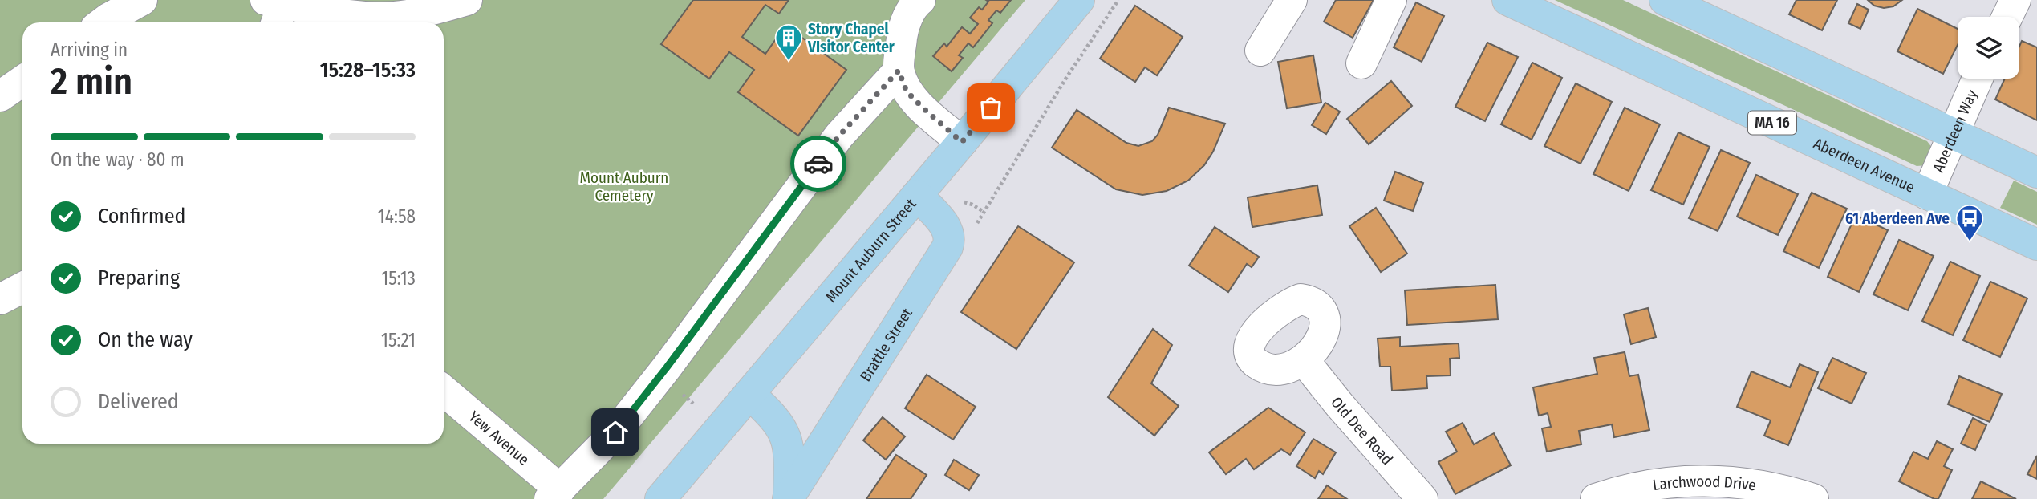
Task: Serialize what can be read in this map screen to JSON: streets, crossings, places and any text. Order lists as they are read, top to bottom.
{
  "streets": {
    "main road": [
      "MA 16",
      "Aberdeen Avenue",
      "Mount Auburn Street",
      "Brattle Street"
    ],
    "street": [
      "Aberdeen Way",
      "Old Dee Road",
      "Yew Avenue",
      "Larchwood Drive"
    ]
  },
  "crossings": [
    ["Aberdeen Way", "Aberdeen Avenue"],
    ["Mount Auburn Street", "Brattle Street"]
  ],
  "parks": ["Mount Auburn Cemetery"],
  "places": {
    "building": ["Story Chapel VIsitor Center"],
    "bus stop": ["61 Aberdeen Ave"]
  },
  "page": {
    "heading": ["2 min", "Arriving in", "15:28–15:33"],
    "bar": "On the way · 80 m",
    "list": [
      ["Confirmed", "14:58"],
      ["Preparing", "15:13"],
      ["On the way", "15:21"],
      "Delivered"
    ]
  }
}
